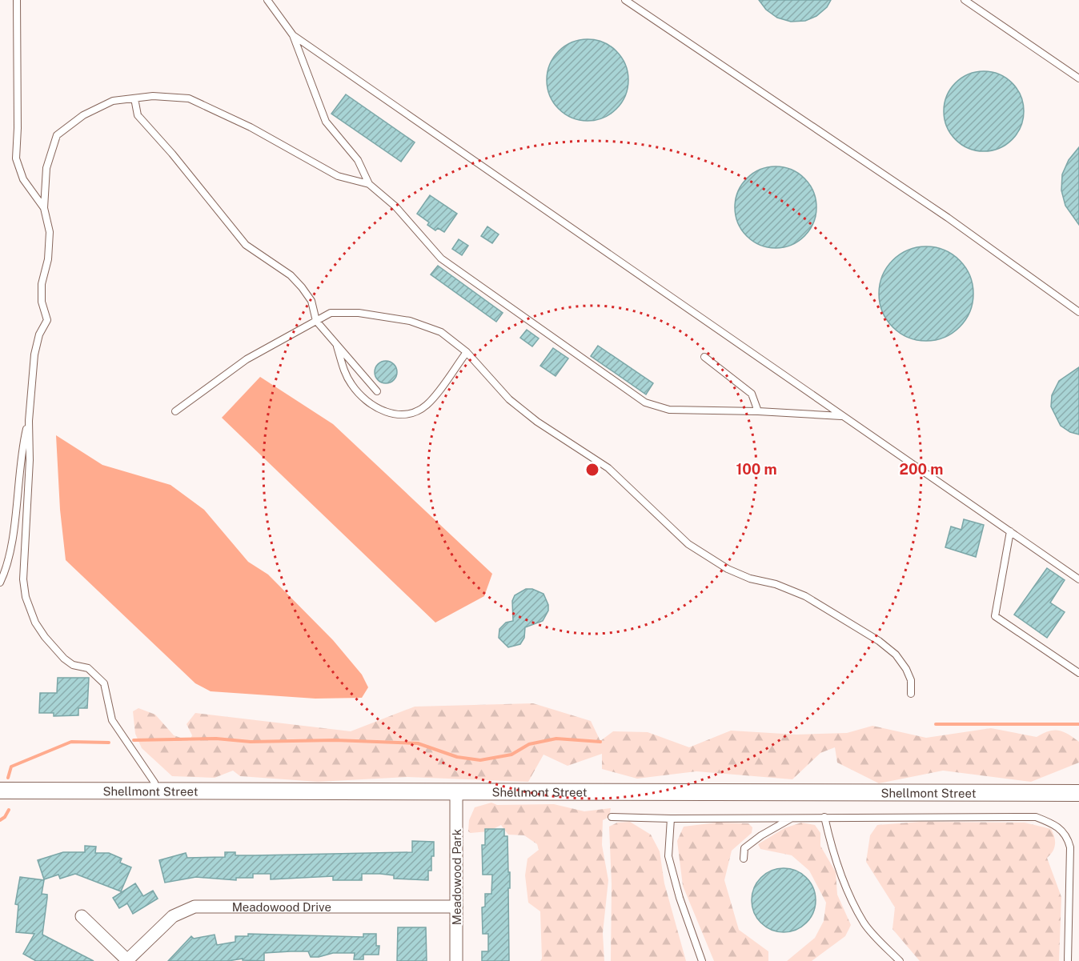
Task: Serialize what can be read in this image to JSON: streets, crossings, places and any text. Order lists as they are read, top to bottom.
{
  "streets": {
    "street": ["Shellmont Street", "Meadowood Park", "Meadowood Drive"]
  },
  "crossings": [
    ["Shellmont Street", "Meadowood Park"],
    ["Meadowood Park", "Meadowood Drive"]
  ],
  "rings": ["100 m", "200 m"]
}
